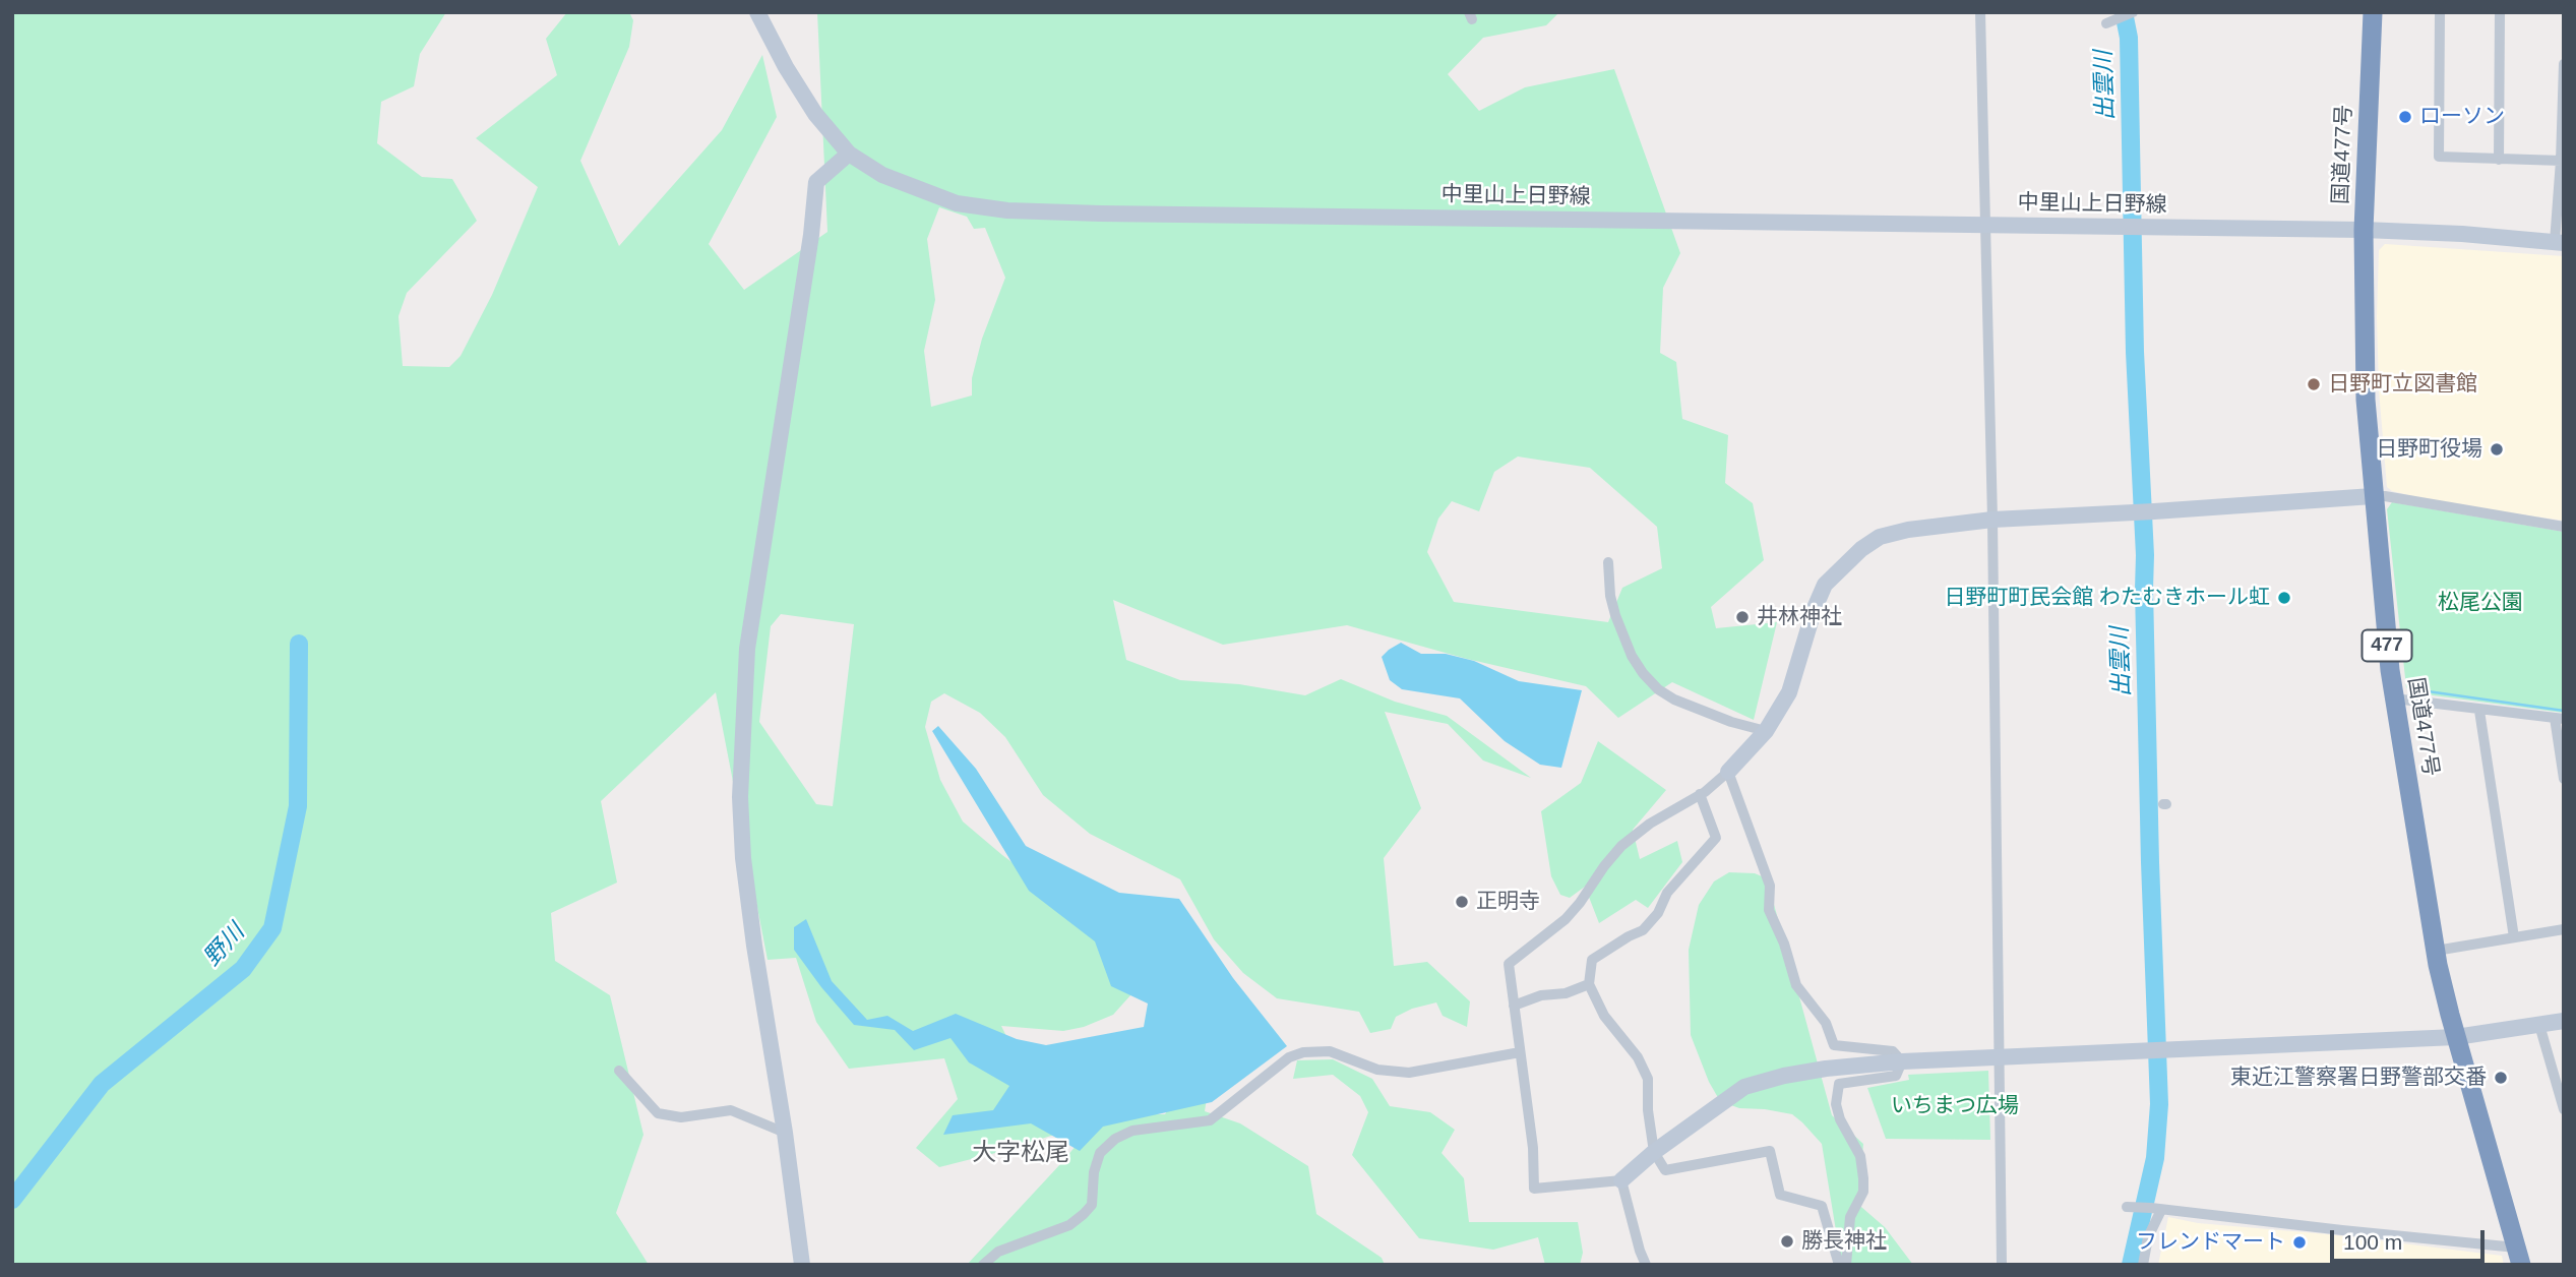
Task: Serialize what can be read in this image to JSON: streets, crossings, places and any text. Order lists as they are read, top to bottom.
{
  "streets": {
    "highway": ["国道477号", "477"],
    "street": ["中里山上日野線"]
  },
  "crossings": [
    ["国道477号", "中里山上日野線"]
  ],
  "districts": ["大字松尾"],
  "water": ["出雲川", "野川"],
  "parks": ["松尾公園", "いちまつ広場"],
  "places": [
    "ローソン",
    "日野町立図書館",
    "日野町役場",
    "日野町町民会館 わたむきホール虹",
    "井林神社",
    "正明寺",
    "東近江警察署日野警部交番",
    "勝長神社",
    "フレンドマート"
  ],
  "scale_bar": "100 m"
}
